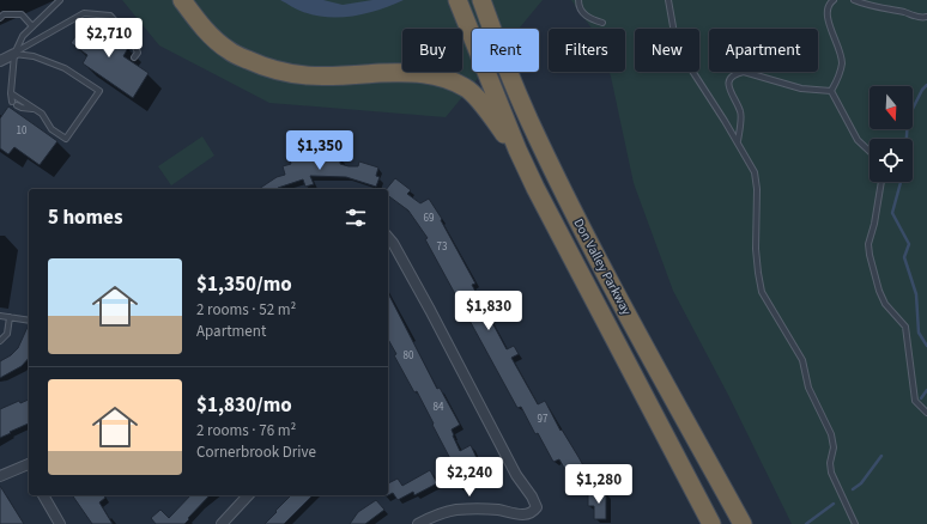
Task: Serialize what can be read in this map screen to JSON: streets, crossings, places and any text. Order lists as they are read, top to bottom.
{
  "streets": {
    "highway": ["Don Valley Parkway"]
  },
  "house_numbers": [
    "10",
    "69",
    "73",
    "80",
    "84",
    "97"
  ],
  "north": "bottom",
  "page": {
    "price": [
      "$2,710",
      "$1,350",
      "$1,830",
      "$2,240",
      "$1,280"
    ],
    "chip": [
      "Buy",
      "Rent",
      "Filters",
      "New",
      "Apartment"
    ],
    "heading": "5 homes",
    "list": [
      {
        "name": "$1,350/mo",
        "note": "2 rooms · 52 m² · Apartment"
      },
      {
        "name": "$1,830/mo",
        "note": "2 rooms · 76 m² · Cornerbrook Drive"
      }
    ]
  }
}
